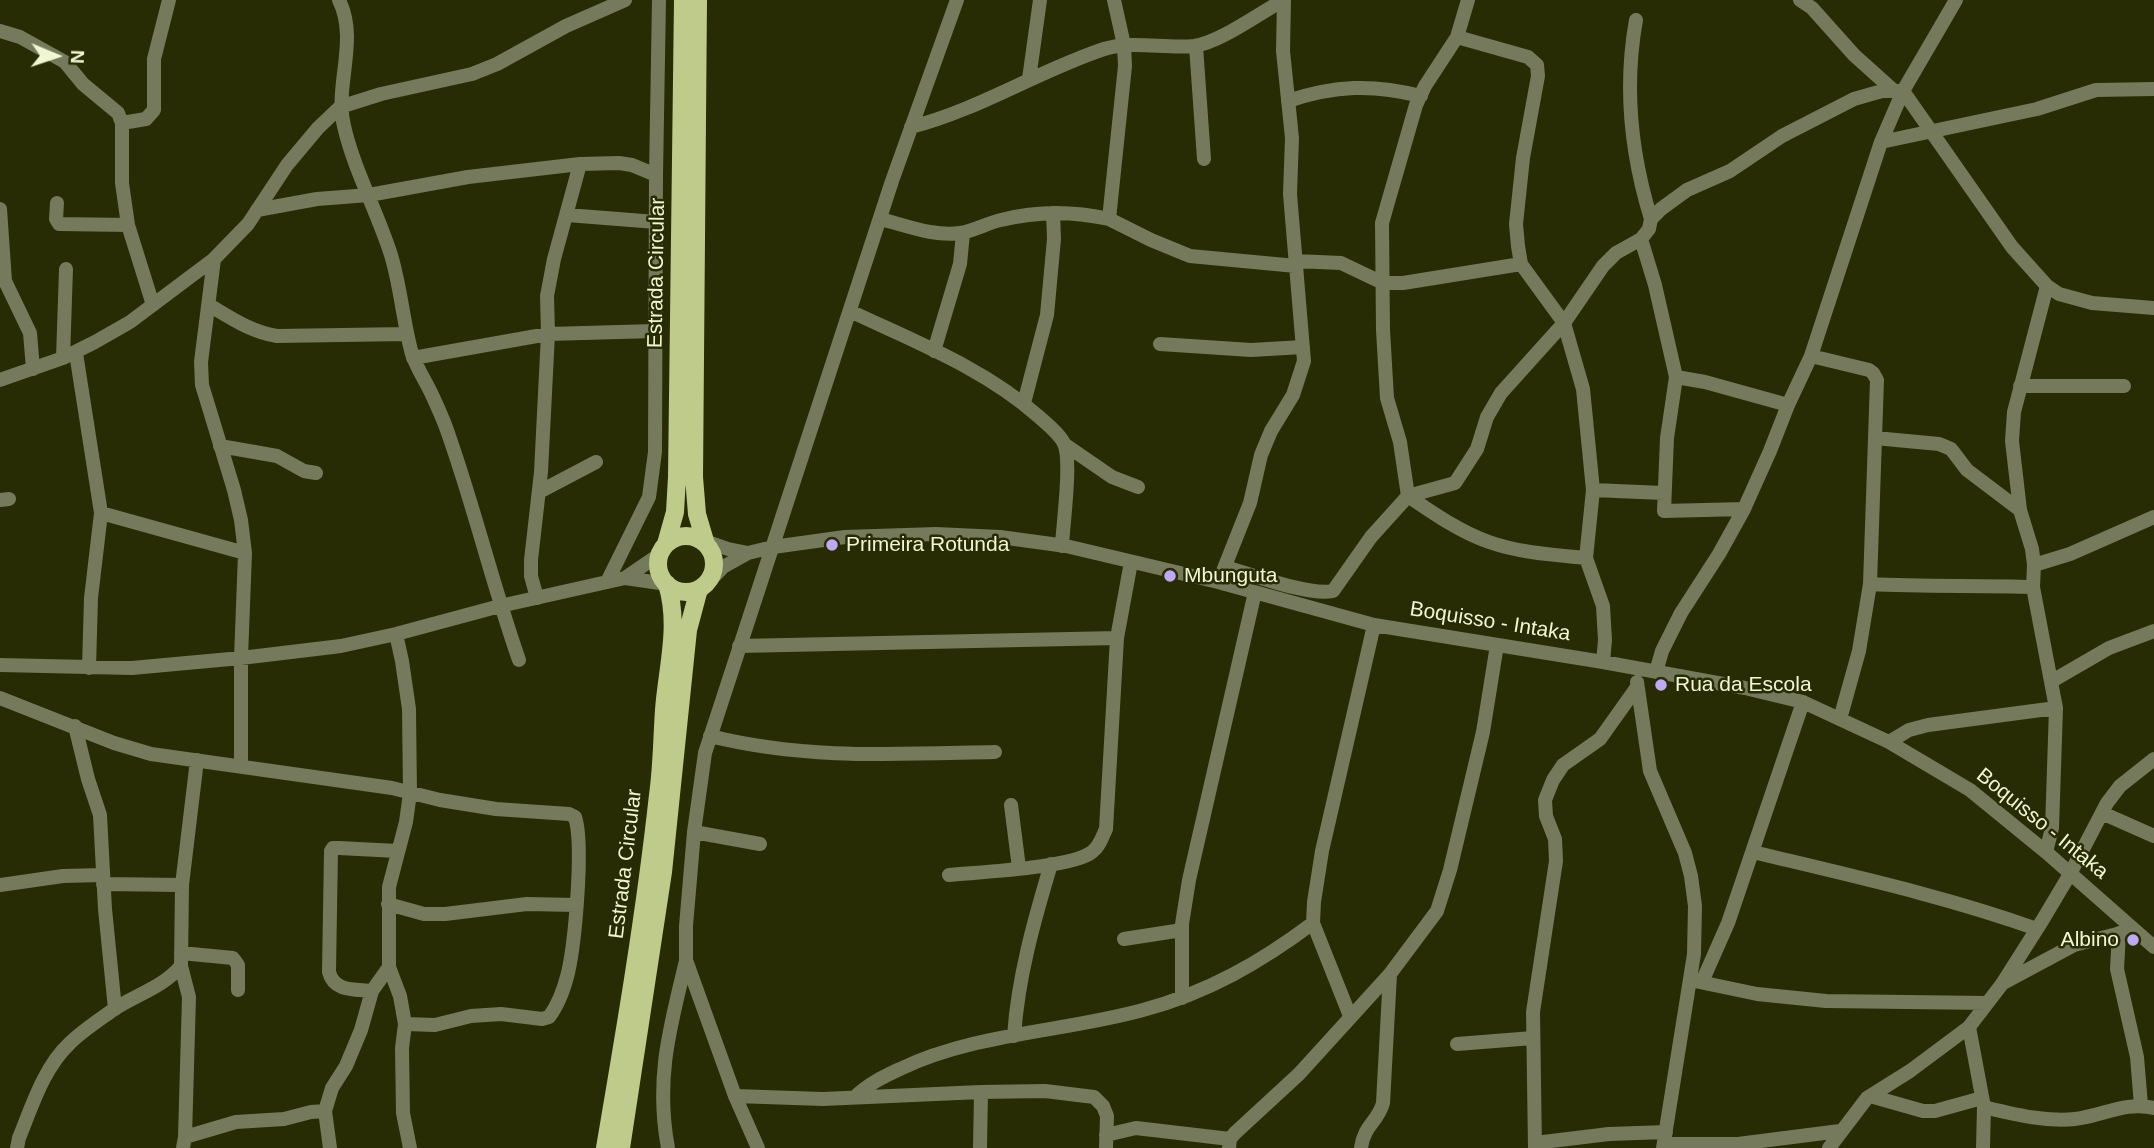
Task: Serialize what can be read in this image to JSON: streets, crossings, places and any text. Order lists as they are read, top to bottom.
{
  "streets": {
    "main road": ["Estrada Circular"],
    "street": ["Boquisso - Intaka"]
  },
  "places": [
    "Primeira Rotunda",
    "Mbunguta",
    "Rua da Escola",
    "Albino"
  ],
  "north": "right"
}
